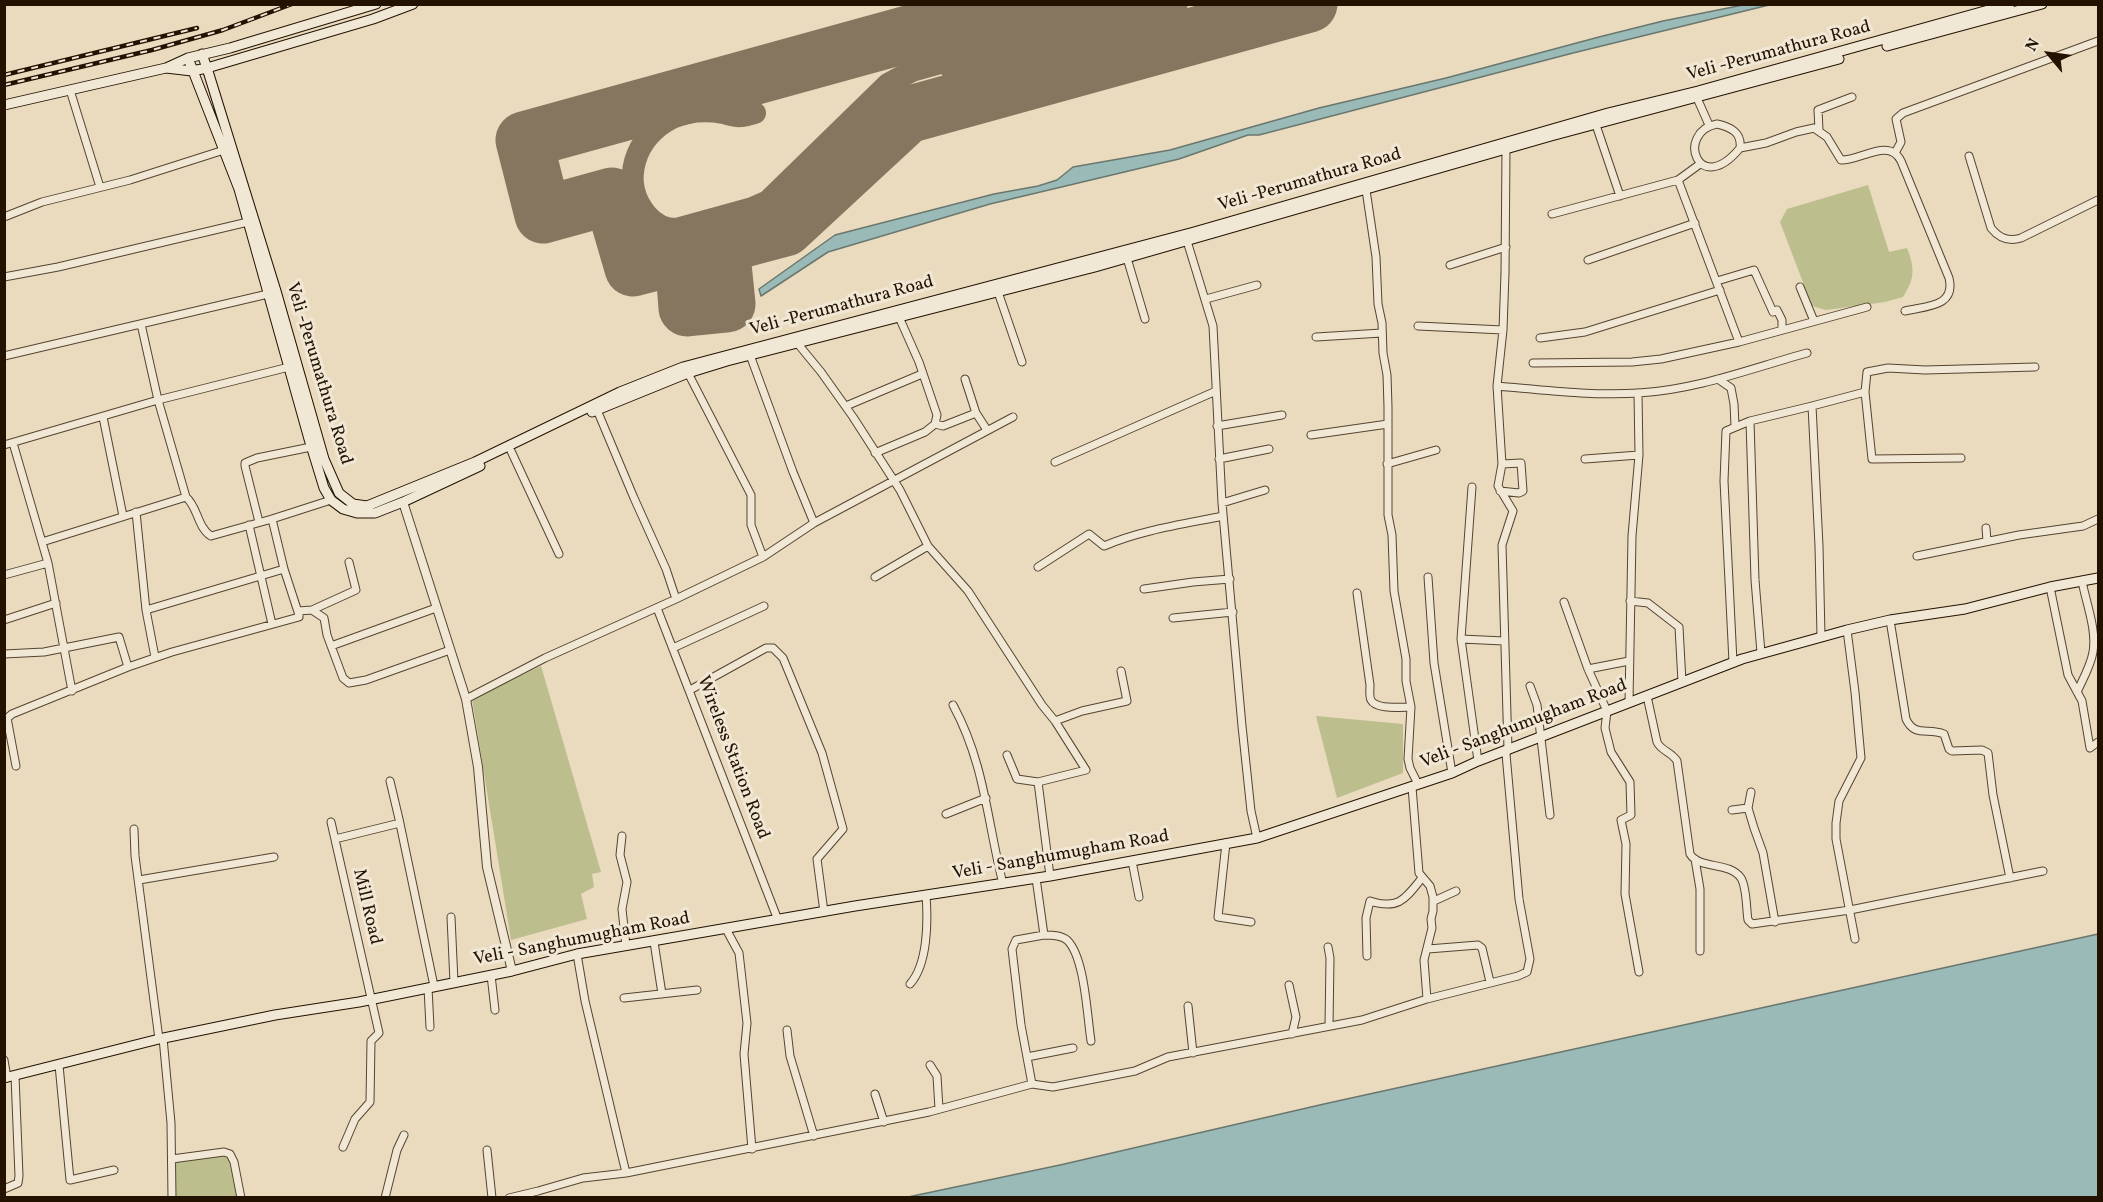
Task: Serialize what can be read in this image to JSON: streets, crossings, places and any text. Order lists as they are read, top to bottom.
{
  "streets": {
    "main road": ["Veli -Perumathura Road", "Veli - Sanghumugham Road"],
    "street": ["Wireless Station Road", "Mill Road"]
  },
  "crossings": [
    ["Veli - Sanghumugham Road", "Wireless Station Road"],
    ["Veli - Sanghumugham Road", "Mill Road"]
  ],
  "north": "top left"
}
